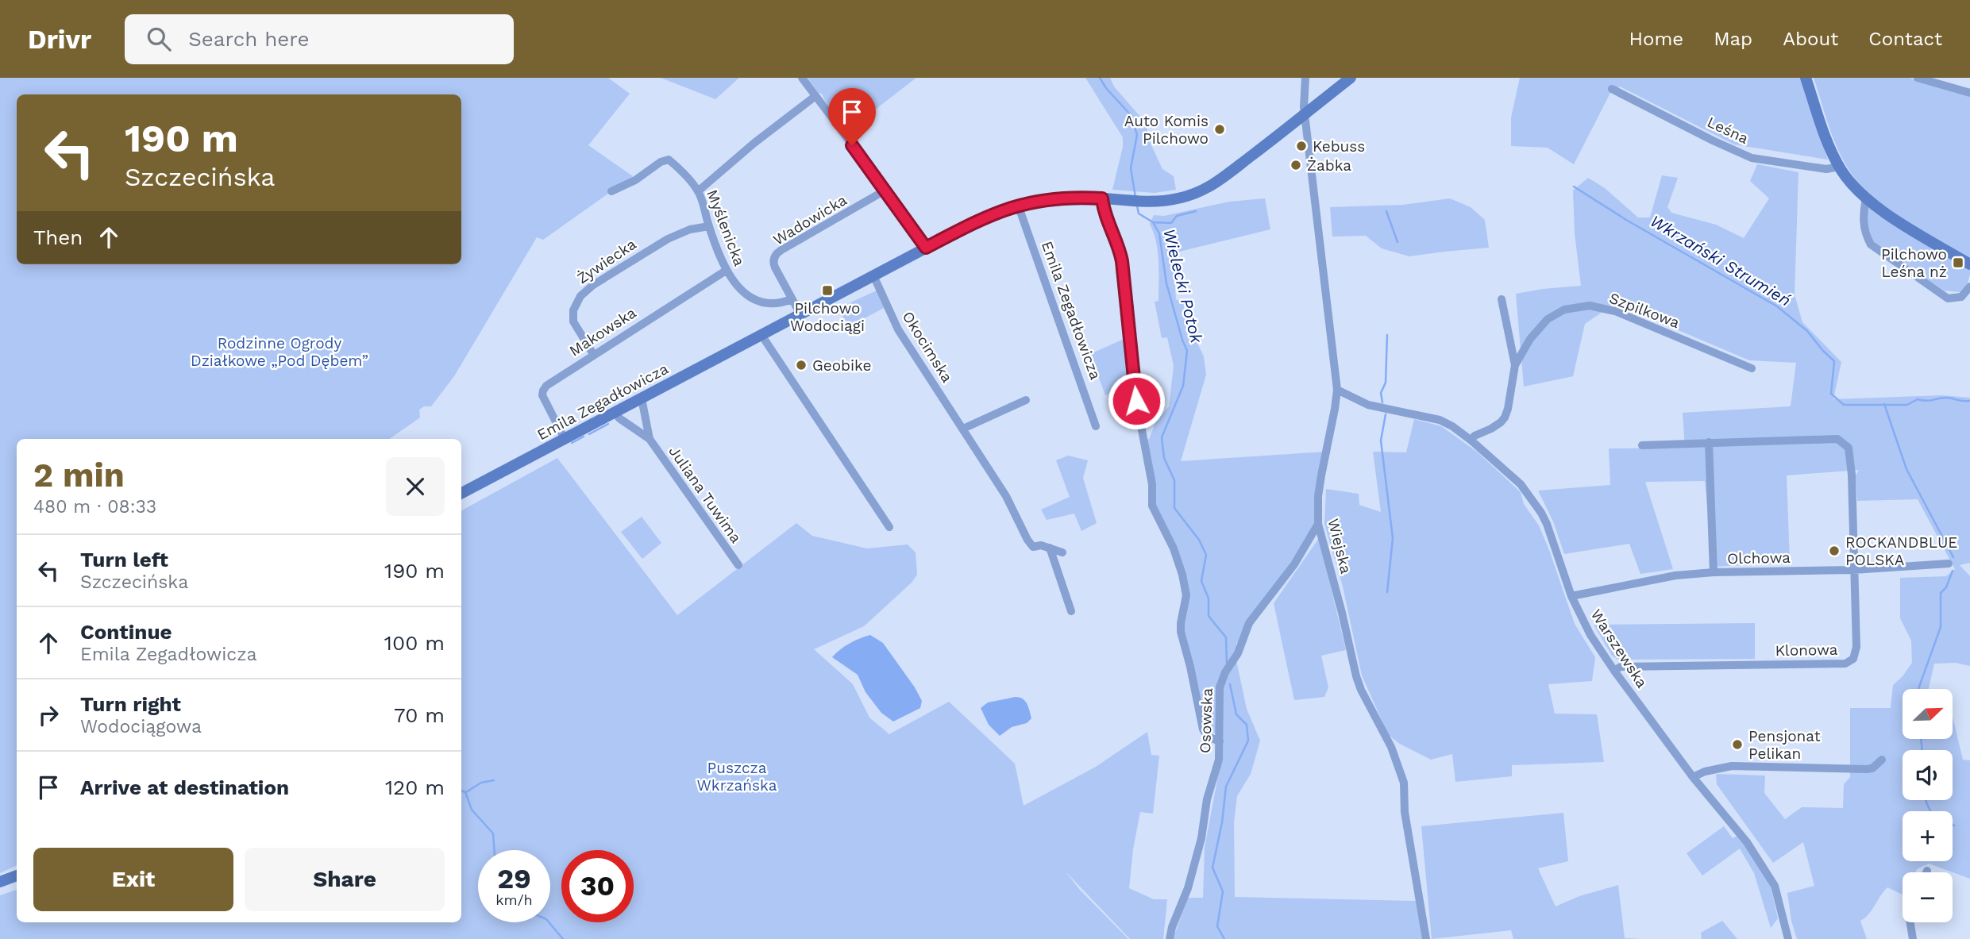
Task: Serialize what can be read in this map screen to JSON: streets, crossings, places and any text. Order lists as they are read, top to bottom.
{
  "streets": {
    "main road": ["Emila Zegadłowicza"],
    "street": [
      "Leśna",
      "Wadowicka",
      "Myślenicka",
      "Żywiecka",
      "Szpilkowa",
      "Makowska",
      "Okocimska",
      "Juliana Tuwima",
      "Wiejska",
      "Olchowa",
      "Warszewska",
      "Klonowa",
      "Osowska"
    ]
  },
  "crossings": [
    ["Wadowicka", "Myślenicka"],
    ["Wadowicka", "Emila Zegadłowicza"],
    ["Myślenicka", "Żywiecka"],
    ["Myślenicka", "Makowska"],
    ["Żywiecka", "Makowska"],
    ["Emila Zegadłowicza", "Makowska"],
    ["Emila Zegadłowicza", "Okocimska"],
    ["Emila Zegadłowicza", "Juliana Tuwima"],
    ["Emila Zegadłowicza", "Wiejska"],
    ["Szpilkowa", "Warszewska"],
    ["Wiejska", "Warszewska"],
    ["Wiejska", "Osowska"],
    ["Olchowa", "Warszewska"],
    ["Olchowa", "Klonowa"],
    ["Warszewska", "Klonowa"]
  ],
  "water": ["Wkrzański Strumień", "Wielecki Potok"],
  "parks": ["Rodzinne Ogrody Działkowe „Pod Dębem”", "Puszcza Wkrzańska"],
  "places": {
    "other": [
      "Auto Komis Pilchowo",
      "Kebuss",
      "Żabka",
      "Geobike",
      "ROCKANDBLUE POLSKA",
      "Pensjonat Pelikan"
    ],
    "transit": ["Pilchowo Leśna nż", "Pilchowo Wodociągi"]
  },
  "north": "top right",
  "page": {
    "header": "Drivr",
    "search": "Search here",
    "nav": [
      "Home",
      "Map",
      "About",
      "Contact"
    ],
    "turn": ["190 m", "Szczecińska"],
    "then": "Then",
    "heading": ["2 min", "480 m · 08:33"],
    "list": [
      {
        "name": "Turn left",
        "note": "Szczecińska",
        "value": "190 m"
      },
      {
        "name": "Continue",
        "note": "Emila Zegadłowicza",
        "value": "100 m"
      },
      {
        "name": "Turn right",
        "note": "Wodociągowa",
        "value": "70 m"
      },
      {
        "name": "Arrive at destination",
        "value": "120 m"
      }
    ],
    "map_buttons": ["+", "−"],
    "buttons": ["Exit", "Share"],
    "speed": "29 km/h",
    "limit": "30"
  }
}
